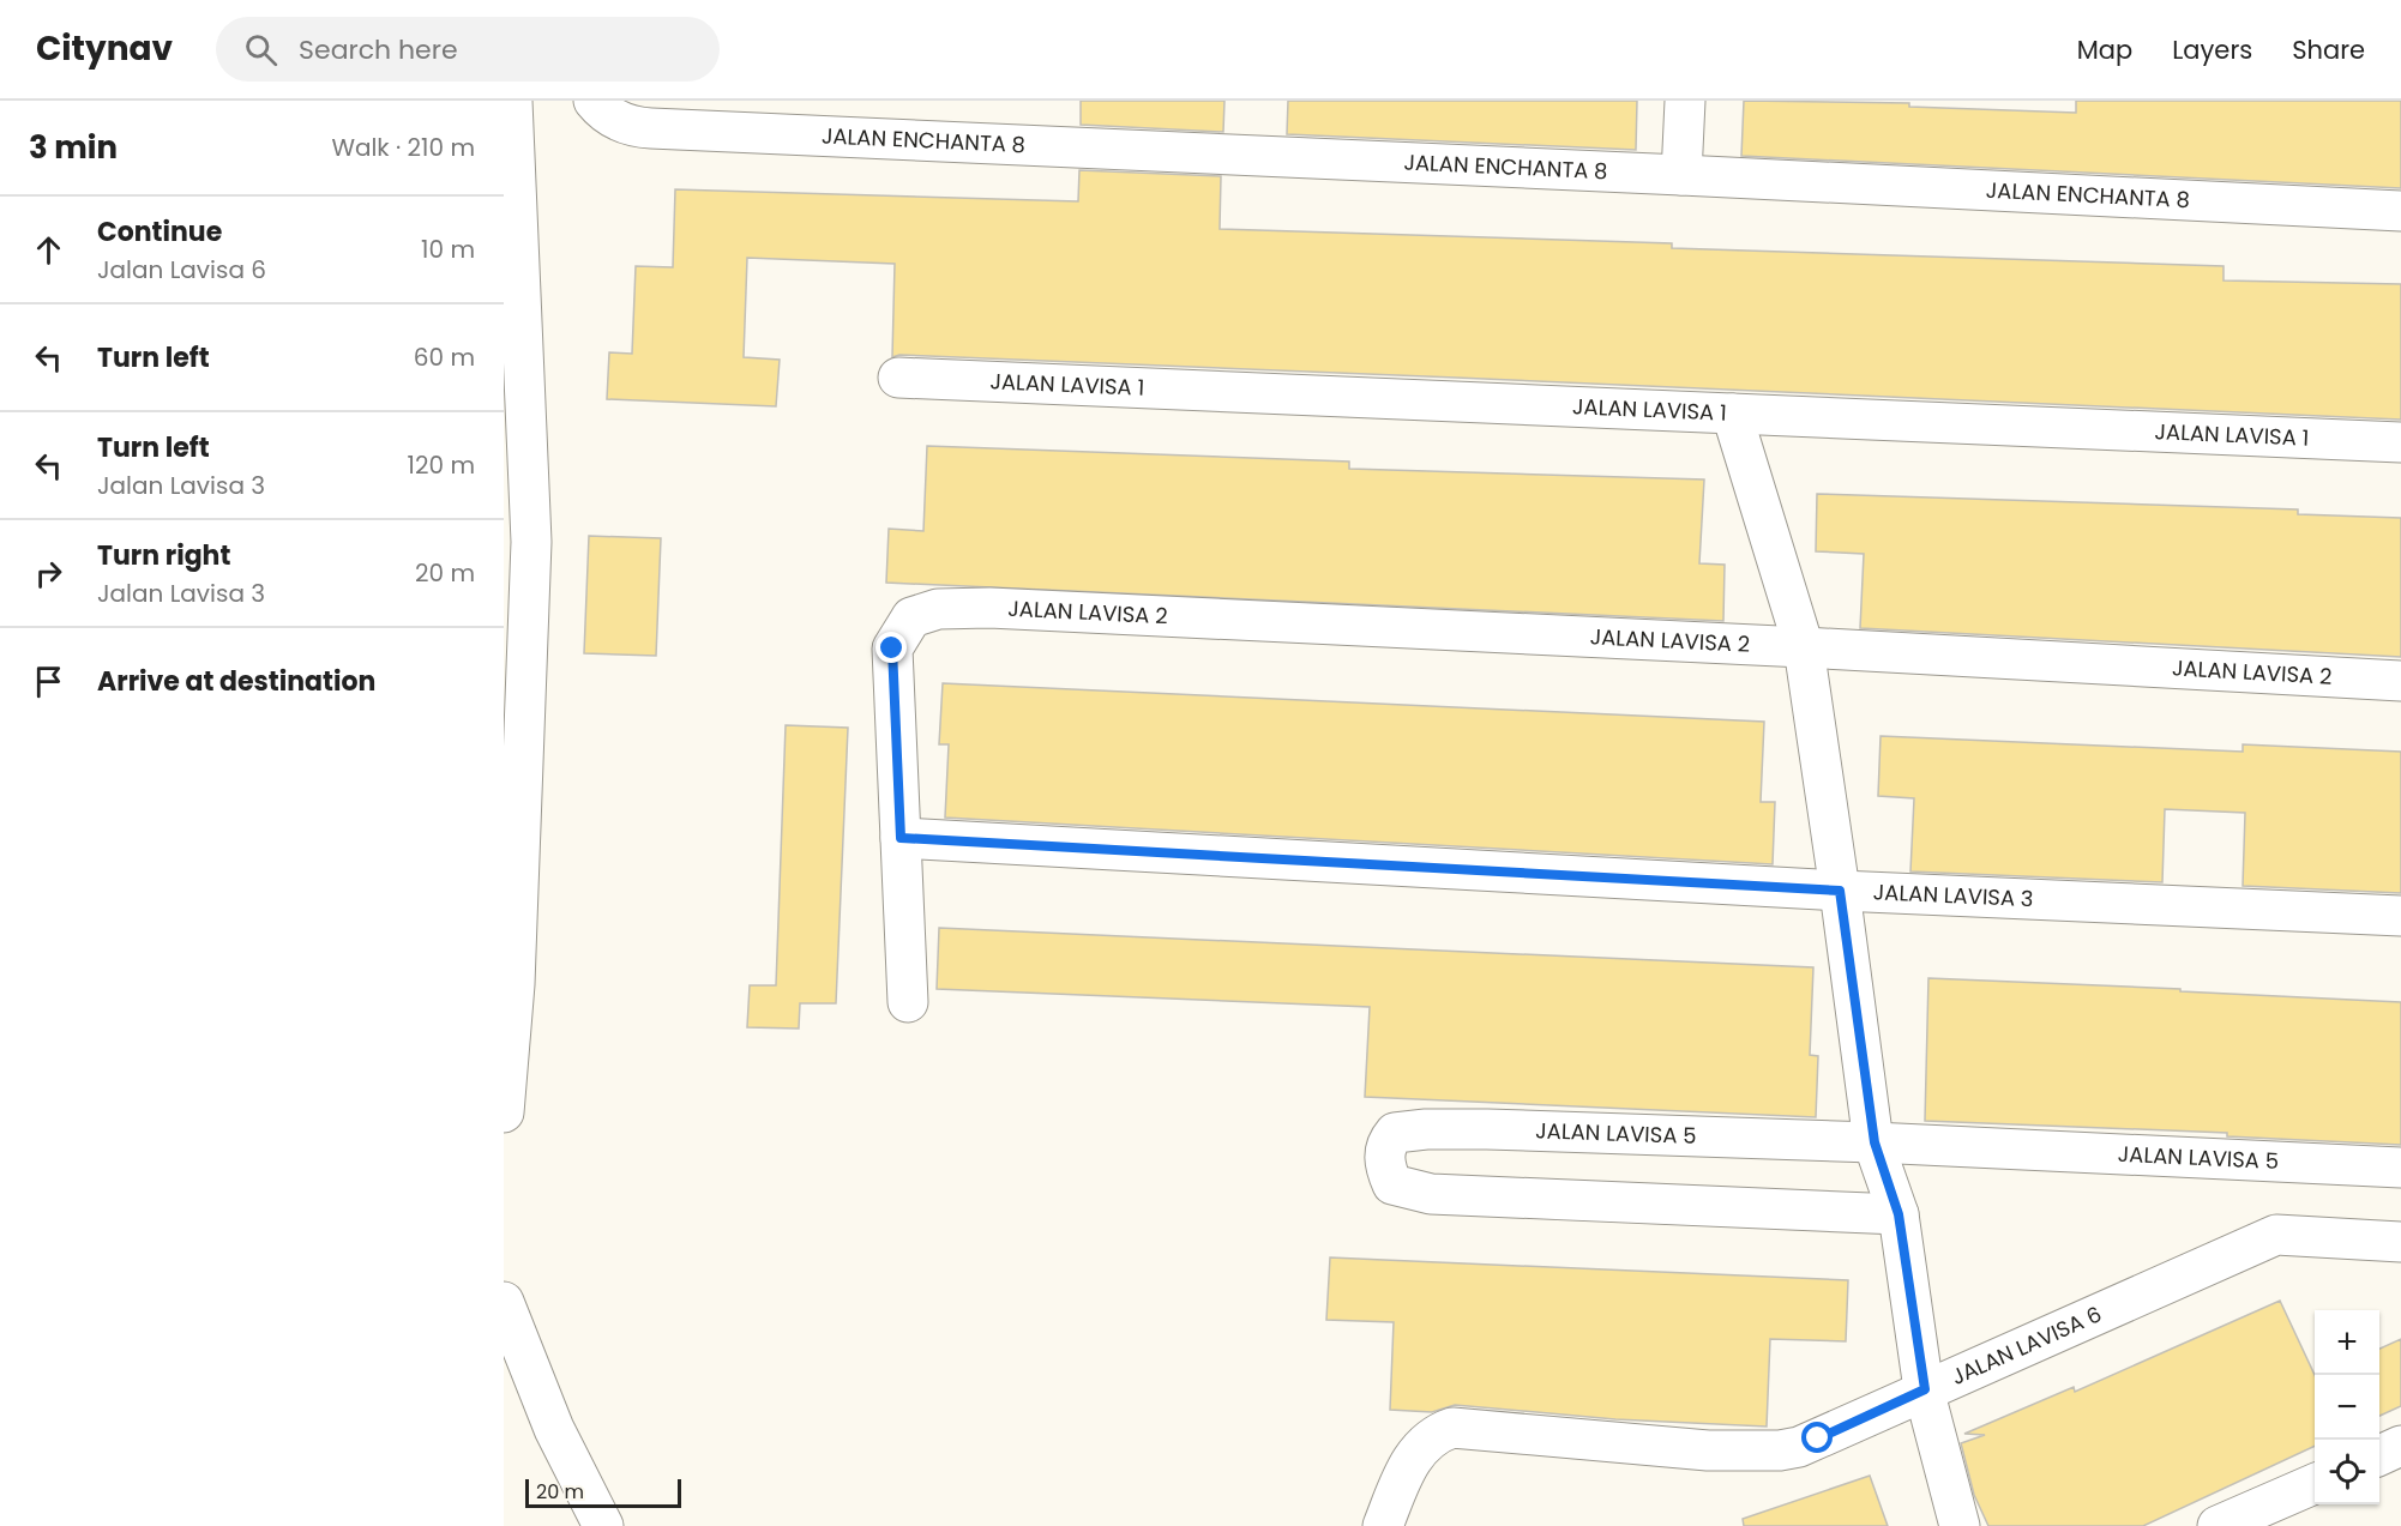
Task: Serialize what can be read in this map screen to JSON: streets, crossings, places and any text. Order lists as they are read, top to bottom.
{
  "streets": {
    "street": [
      "JALAN ENCHANTA 8",
      "JALAN LAVISA 1",
      "JALAN LAVISA 2",
      "JALAN LAVISA 3",
      "JALAN LAVISA 5",
      "JALAN LAVISA 6"
    ]
  },
  "crossings": [
    ["JALAN LAVISA 2", "JALAN LAVISA 3"]
  ],
  "scale_bar": "20 m",
  "page": {
    "header": "Citynav",
    "search": "Search here",
    "nav": ["Map", "Layers", "Share"],
    "heading": ["3 min", "Walk · 210 m"],
    "list": [
      ["Continue", "Jalan Lavisa 6", "10 m"],
      ["Turn left", "60 m"],
      ["Turn left", "Jalan Lavisa 3", "120 m"],
      ["Turn right", "Jalan Lavisa 3", "20 m"],
      "Arrive at destination"
    ],
    "map_buttons": ["+", "−"],
    "scale": "20 m"
  }
}
